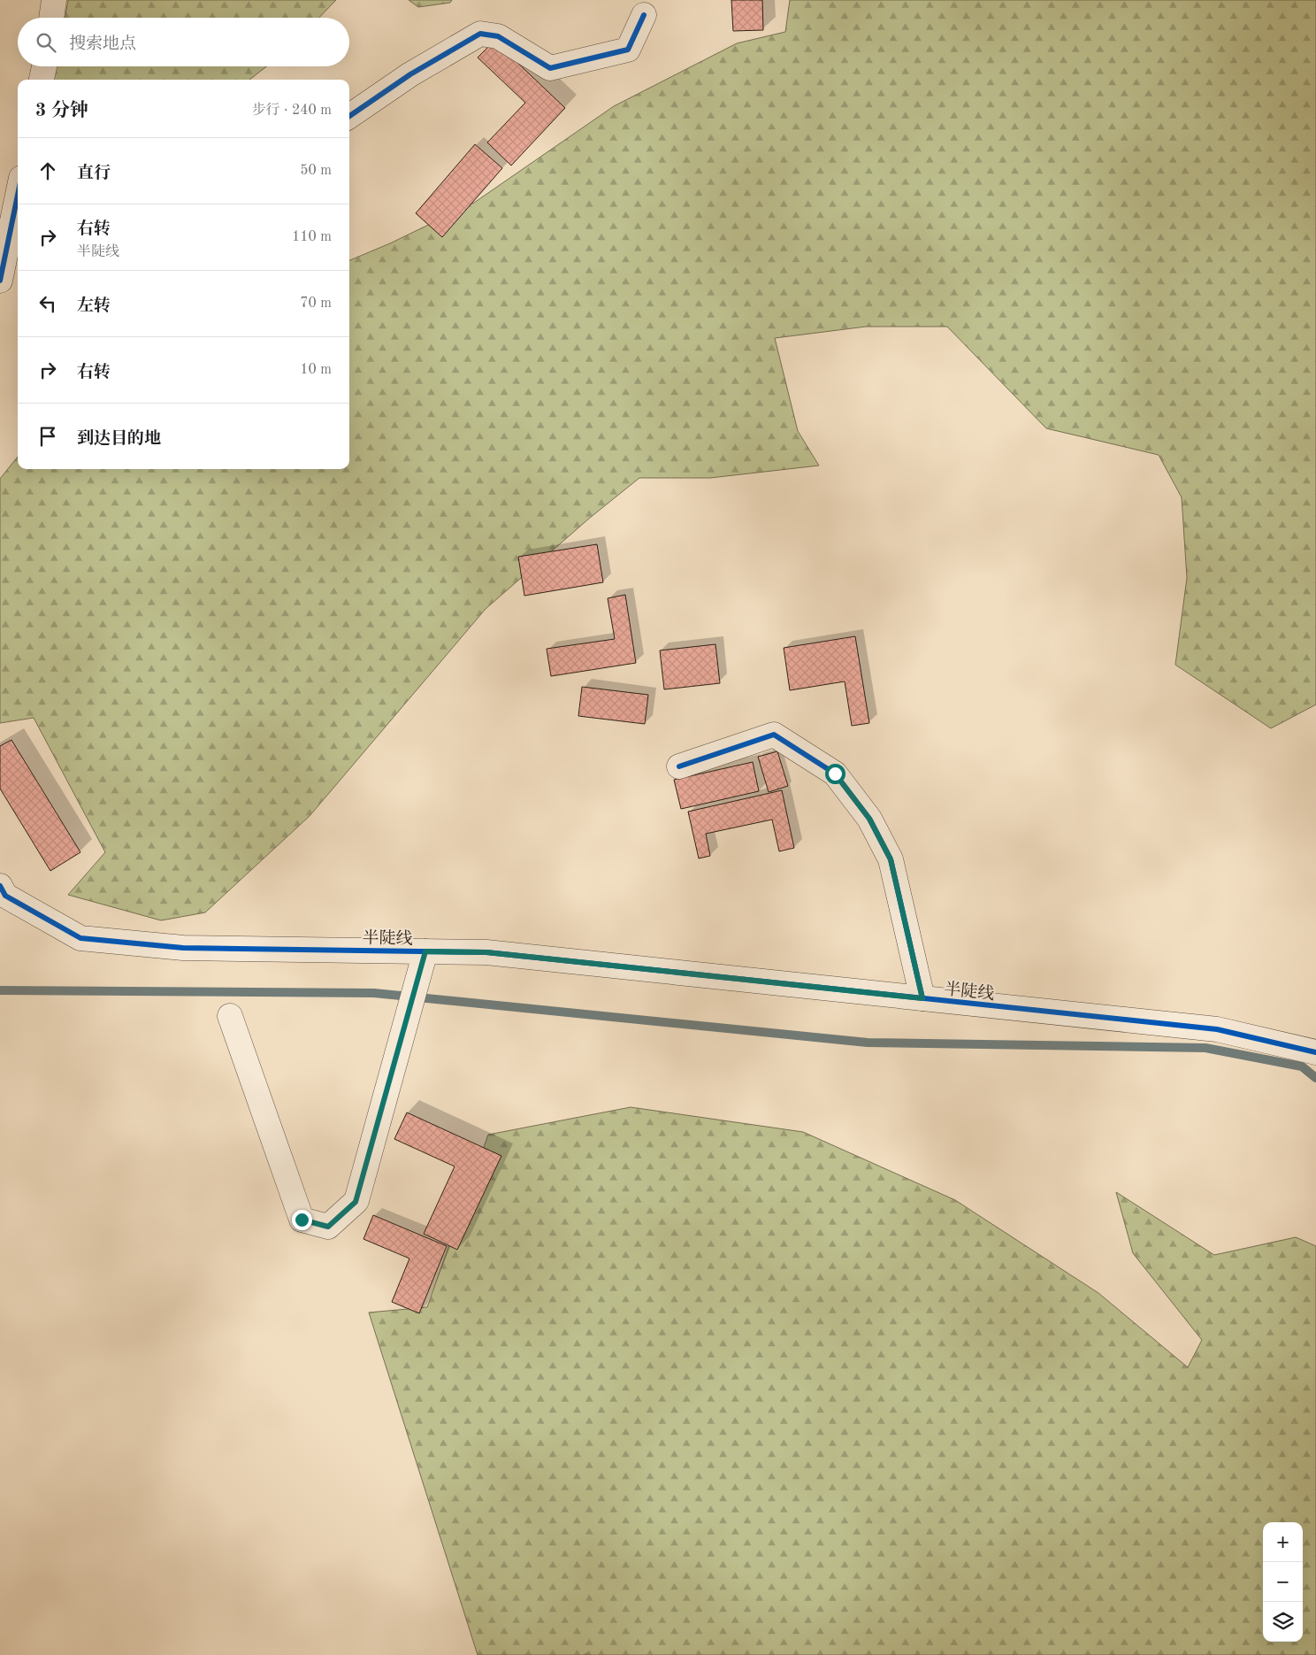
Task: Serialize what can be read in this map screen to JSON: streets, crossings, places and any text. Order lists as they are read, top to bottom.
{
  "streets": {
    "street": ["半陡线"]
  },
  "page": {
    "search": "搜索地点",
    "heading": ["3 分钟", "步行 · 240 m"],
    "list": [
      ["直行", "50 m"],
      ["右转", "半陡线", "110 m"],
      ["左转", "70 m"],
      ["右转", "10 m"],
      "到达目的地"
    ],
    "map_buttons": ["+", "−"]
  }
}
